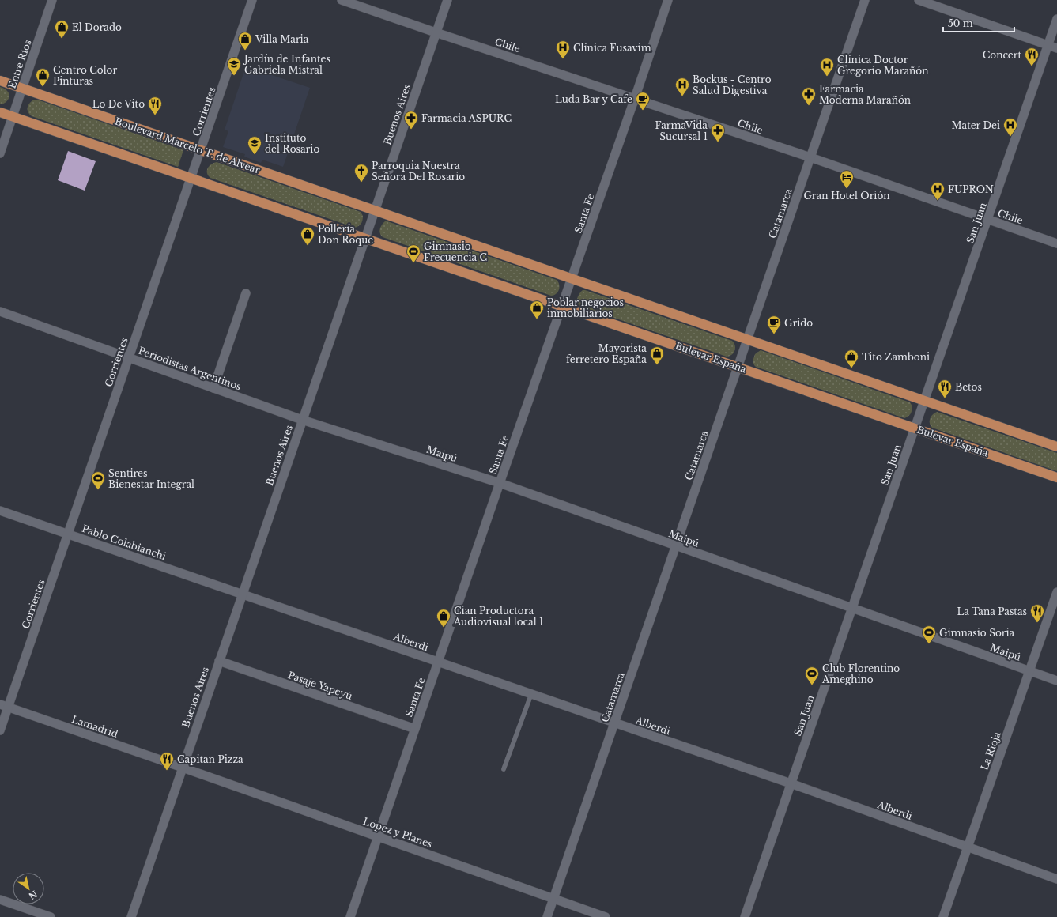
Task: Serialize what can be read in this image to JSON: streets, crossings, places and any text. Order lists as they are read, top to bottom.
{
  "streets": {
    "main road": ["Boulevard Marcelo T. de Alvear", "Bulevar España"],
    "street": [
      "Chile",
      "Entre Ríos",
      "Corrientes",
      "Buenos Aires",
      "Santa Fe",
      "Catamarca",
      "San Juan",
      "Periodistas Argentinos",
      "Maipú",
      "Pablo Colabianchi",
      "Alberdi",
      "Pasaje Yapeyú",
      "Lamadrid",
      "La Rioja",
      "López y Planes"
    ]
  },
  "crossings": [
    ["Chile", "Buenos Aires"],
    ["Chile", "Santa Fe"],
    ["Chile", "Catamarca"],
    ["Chile", "San Juan"],
    ["Entre Ríos", "Boulevard Marcelo T. de Alvear"],
    ["Corrientes", "Boulevard Marcelo T. de Alvear"],
    ["Corrientes", "Periodistas Argentinos"],
    ["Corrientes", "Pablo Colabianchi"],
    ["Corrientes", "Lamadrid"],
    ["Buenos Aires", "Boulevard Marcelo T. de Alvear"],
    ["Buenos Aires", "Bulevar España"],
    ["Buenos Aires", "Periodistas Argentinos"],
    ["Buenos Aires", "Maipú"],
    ["Buenos Aires", "Pablo Colabianchi"],
    ["Buenos Aires", "Alberdi"],
    ["Buenos Aires", "Pasaje Yapeyú"],
    ["Buenos Aires", "Lamadrid"],
    ["Buenos Aires", "López y Planes"],
    ["Santa Fe", "Bulevar España"],
    ["Santa Fe", "Maipú"],
    ["Santa Fe", "Alberdi"],
    ["Santa Fe", "Pasaje Yapeyú"],
    ["Santa Fe", "López y Planes"],
    ["Catamarca", "Bulevar España"],
    ["Catamarca", "Maipú"],
    ["Catamarca", "Alberdi"],
    ["Catamarca", "López y Planes"],
    ["San Juan", "Bulevar España"],
    ["San Juan", "Maipú"],
    ["San Juan", "Alberdi"],
    ["Periodistas Argentinos", "Maipú"],
    ["Maipú", "La Rioja"],
    ["Pablo Colabianchi", "Alberdi"],
    ["Alberdi", "La Rioja"],
    ["Lamadrid", "López y Planes"]
  ],
  "places": {
    "shop": [
      "El Dorado",
      "Villa Maria",
      "Centro Color Pinturas",
      "Pollería Don Roque",
      "Poblar negocios inmobiliarios",
      "Mayorista ferretero España",
      "Tito Zamboni",
      "Cian Productora Audiovisual local 1"
    ],
    "hospital": [
      "Clínica Fusavim",
      "Clínica Doctor Gregorio Marañón",
      "Bockus - Centro Salud Digestiva",
      "Mater Dei",
      "FUPRON"
    ],
    "restaurant": [
      "Concert",
      "Lo De Vito",
      "Betos",
      "La Tana Pastas",
      "Capitan Pizza"
    ],
    "school or university": ["Jardín de Infantes Gabriela Mistral", "Instituto del Rosario"],
    "pharmacy": ["Farmacia Moderna Marañón", "Farmacia ASPURC", "FarmaVida Sucursal 1"],
    "cafe": ["Luda Bar y Cafe", "Grido"],
    "church": ["Parroquia Nuestra Señora Del Rosario"],
    "hotel": ["Gran Hotel Orión"],
    "sports": [
      "Gimnasio Frecuencia C",
      "Sentires Bienestar Integral",
      "Gimnasio Soria",
      "Club Florentino Ameghino"
    ]
  },
  "scale_bar": "50 m",
  "north": "bottom right"
}
